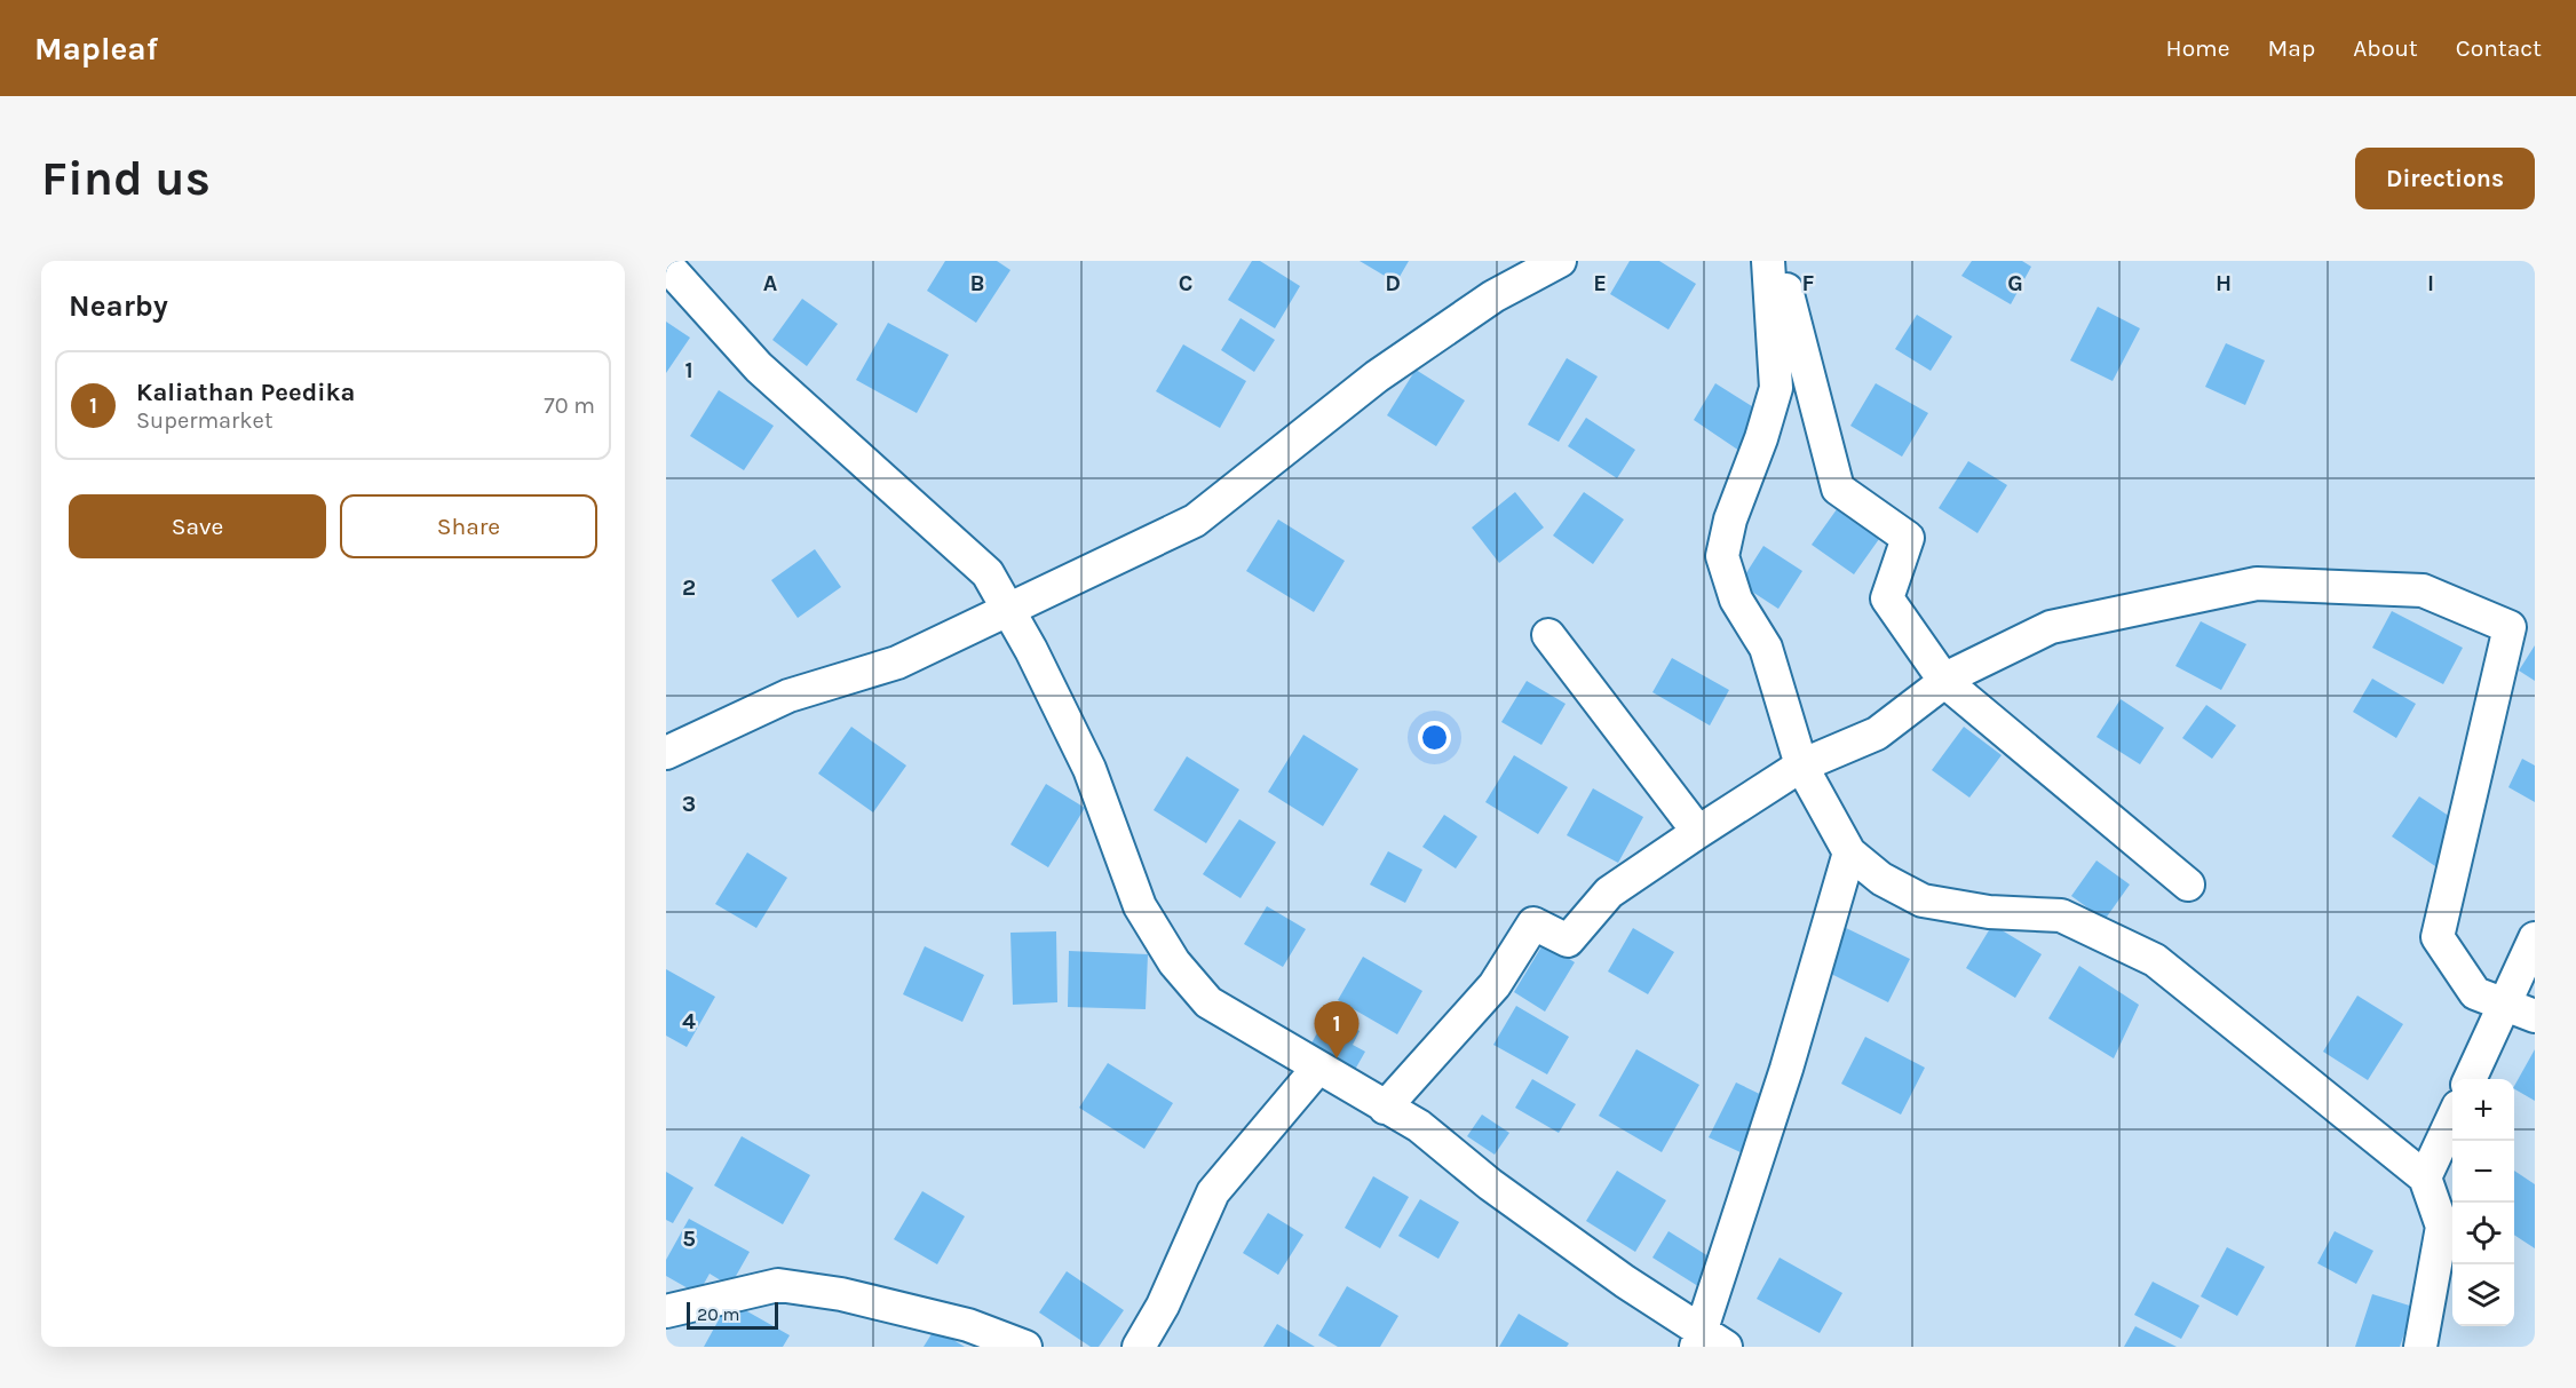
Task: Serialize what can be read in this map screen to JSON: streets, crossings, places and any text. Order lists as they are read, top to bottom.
{
  "scale_bar": "20 m",
  "page": {
    "header": "Mapleaf",
    "nav": [
      "Home",
      "Map",
      "About",
      "Contact"
    ],
    "buttons": [
      "Directions",
      ["Save", "Share"]
    ],
    "title": "Find us",
    "heading": "Nearby",
    "list": [
      {
        "mark": "1",
        "name": "Kaliathan Peedika",
        "note": "Supermarket",
        "value": "70 m"
      }
    ],
    "pins": "1",
    "map_buttons": ["+", "−"],
    "scale": "20 m"
  },
  "grid": {
    "columns": [
      "A",
      "B",
      "C",
      "D",
      "E",
      "F",
      "G",
      "H",
      "I"
    ],
    "rows": [
      "1",
      "2",
      "3",
      "4",
      "5"
    ]
  }
}
